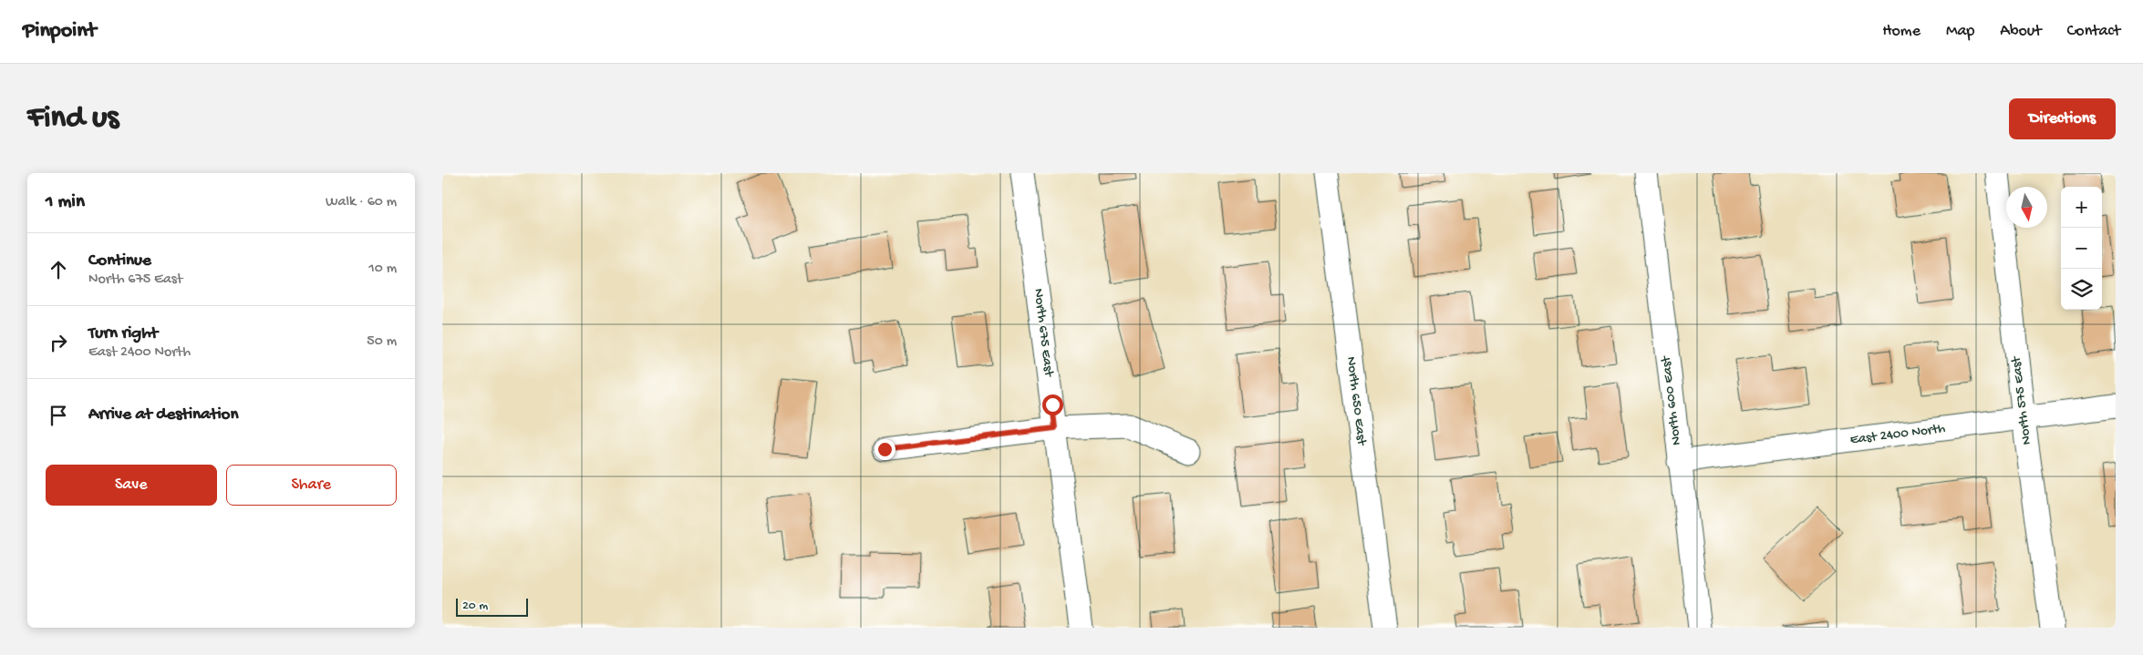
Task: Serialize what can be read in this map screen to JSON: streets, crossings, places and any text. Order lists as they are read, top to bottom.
{
  "streets": {
    "street": [
      "North 675 East",
      "North 650 East",
      "North 600 East",
      "North 575 East",
      "East 2400 North"
    ]
  },
  "crossings": [
    ["North 600 East", "East 2400 North"],
    ["North 575 East", "East 2400 North"]
  ],
  "scale_bar": "20 m",
  "north": "bottom",
  "page": {
    "header": "Pinpoint",
    "nav": [
      "Home",
      "Map",
      "About",
      "Contact"
    ],
    "buttons": [
      "Directions",
      ["Save", "Share"]
    ],
    "title": "Find us",
    "heading": ["1 min", "Walk · 60 m"],
    "map_buttons": ["+", "−"],
    "list": [
      ["Continue", "North 675 East", "10 m"],
      ["Turn right", "East 2400 North", "50 m"],
      "Arrive at destination"
    ],
    "scale": "20 m"
  }
}
